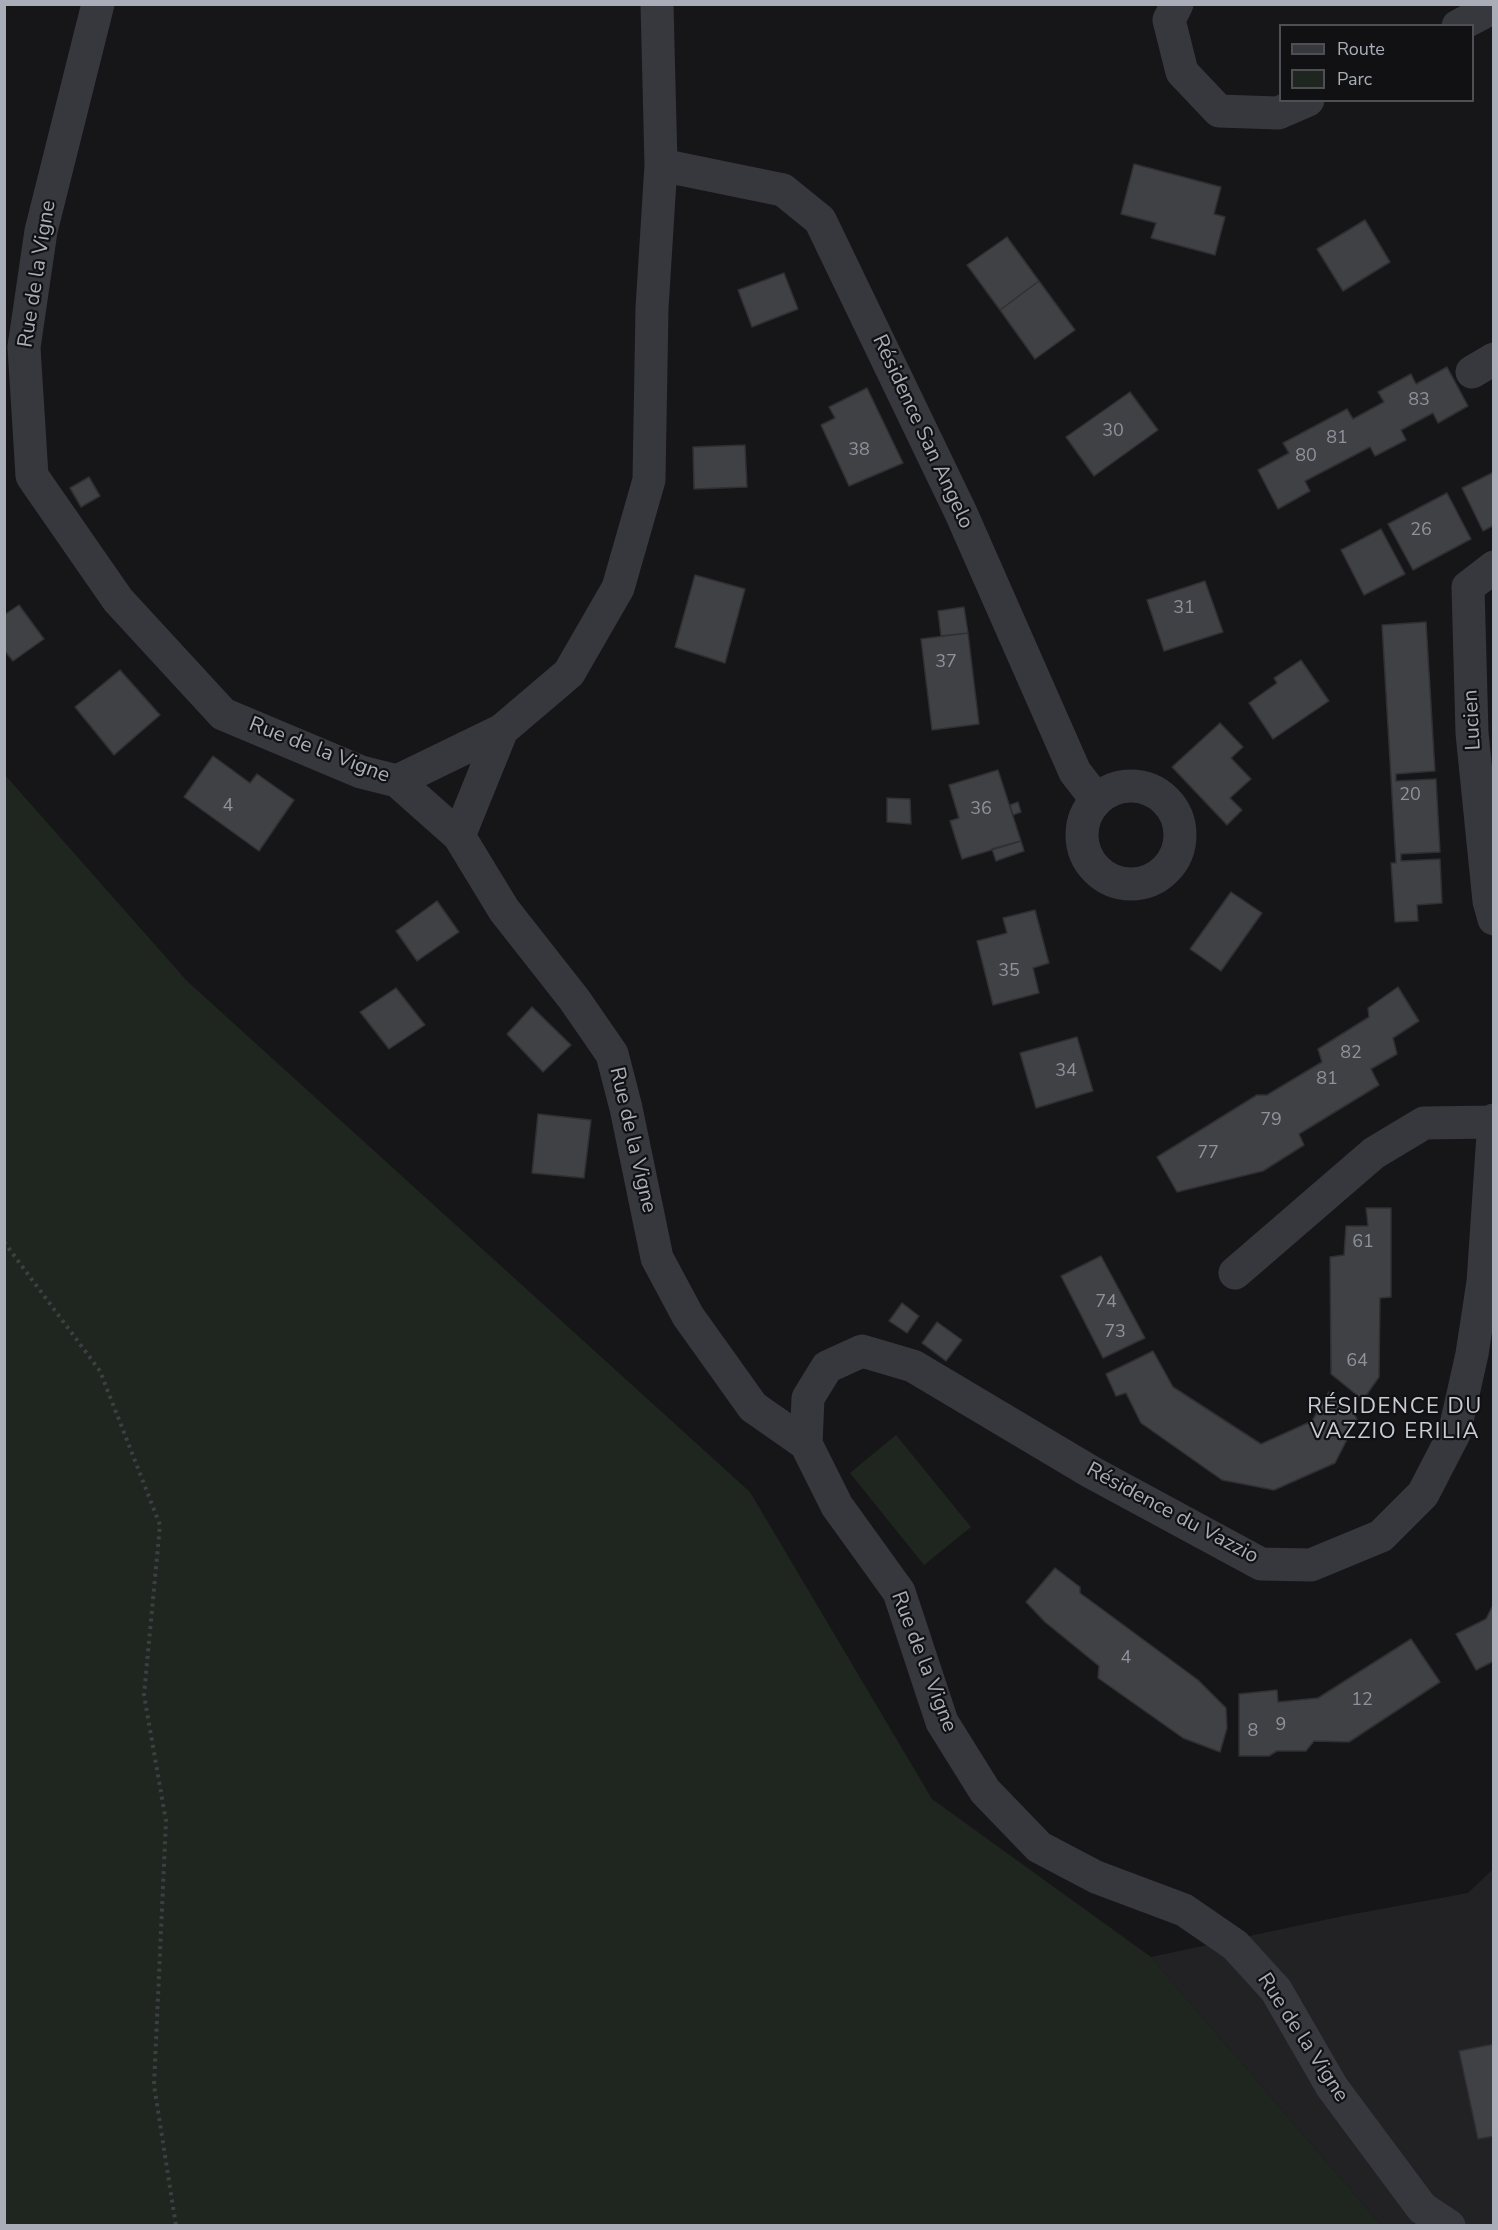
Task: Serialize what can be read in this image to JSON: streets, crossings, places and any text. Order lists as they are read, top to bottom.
{
  "streets": {
    "street": [
      "Rue de la Vigne",
      "Résidence San Angelo",
      "Lucien",
      "Résidence du Vazzio"
    ]
  },
  "crossings": [
    ["Rue de la Vigne", "Résidence du Vazzio"]
  ],
  "districts": ["RÉSIDENCE DU VAZZIO ERILIA"],
  "house_numbers": [
    "83",
    "30",
    "81",
    "38",
    "80",
    "26",
    "31",
    "37",
    "20",
    "4",
    "36",
    "35",
    "82",
    "34",
    "81",
    "79",
    "77",
    "61",
    "74",
    "73",
    "64",
    "4",
    "12",
    "9",
    "8"
  ],
  "legend": ["Route", "Parc"]
}
